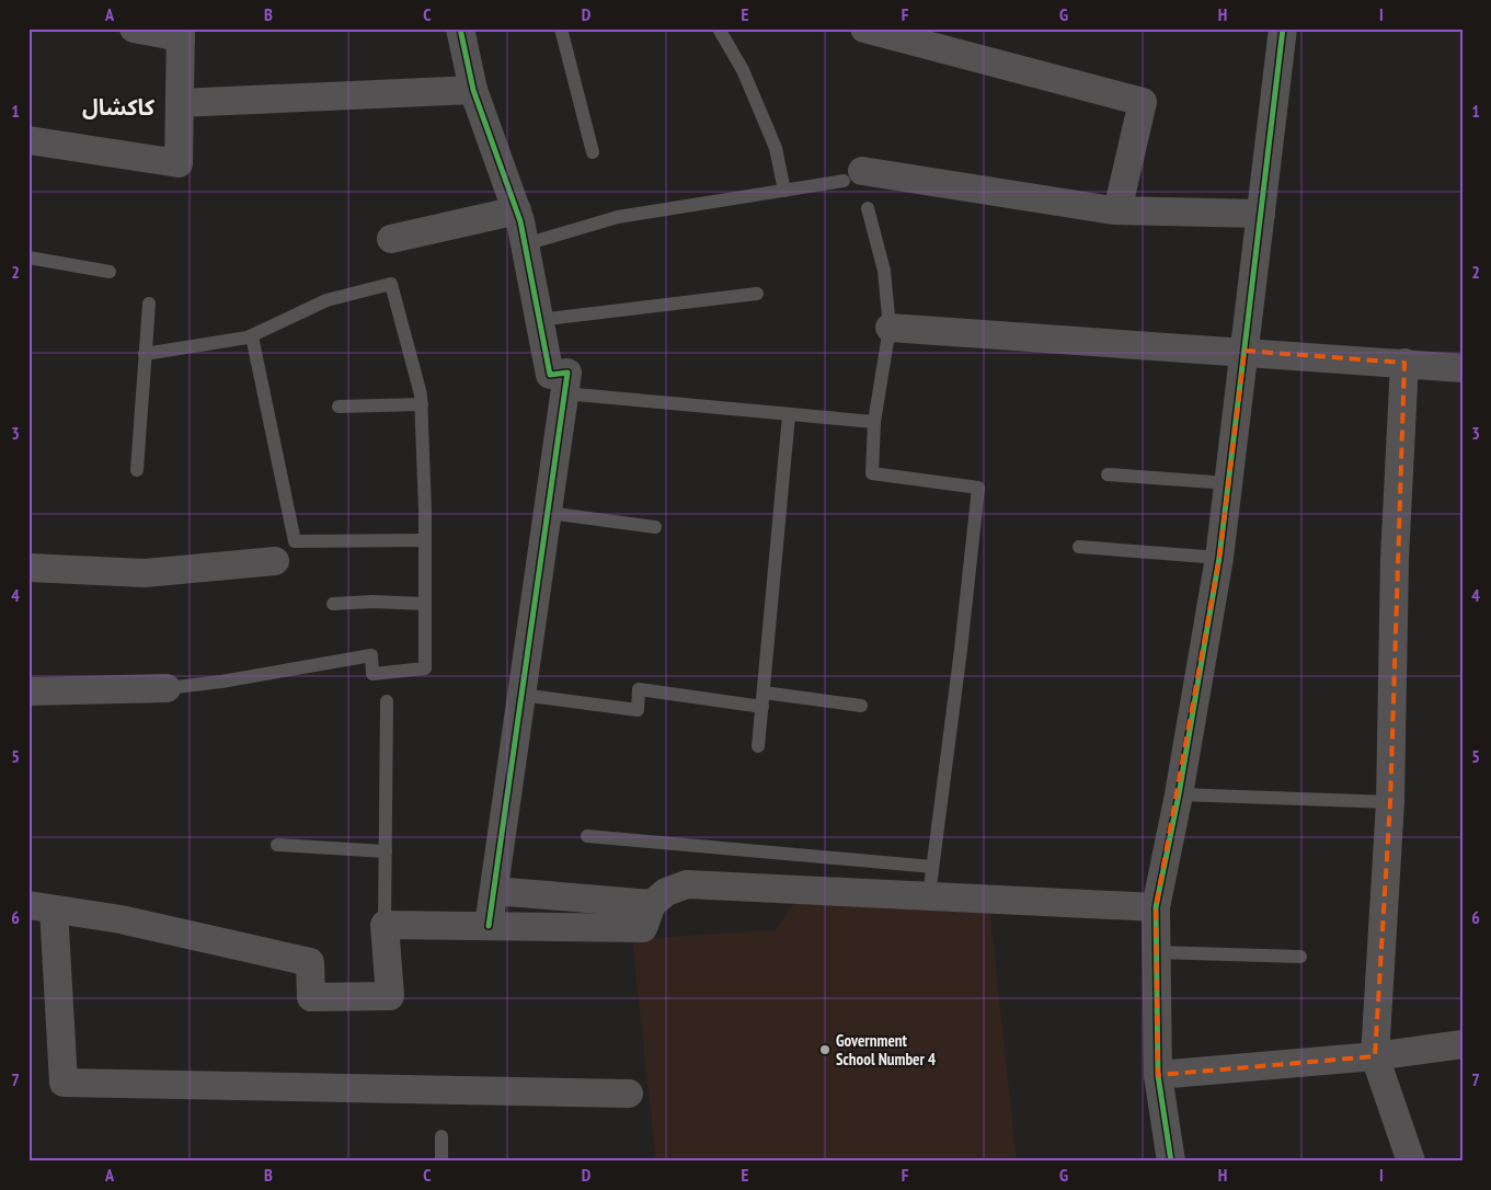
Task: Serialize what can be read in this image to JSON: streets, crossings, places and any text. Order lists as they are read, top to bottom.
{
  "districts": ["کاکشال"],
  "places": ["Government School Number 4"],
  "grid": {
    "columns": [
      "A",
      "B",
      "C",
      "D",
      "E",
      "F",
      "G",
      "H",
      "I"
    ],
    "rows": [
      "1",
      "2",
      "3",
      "4",
      "5",
      "6",
      "7"
    ]
  }
}
